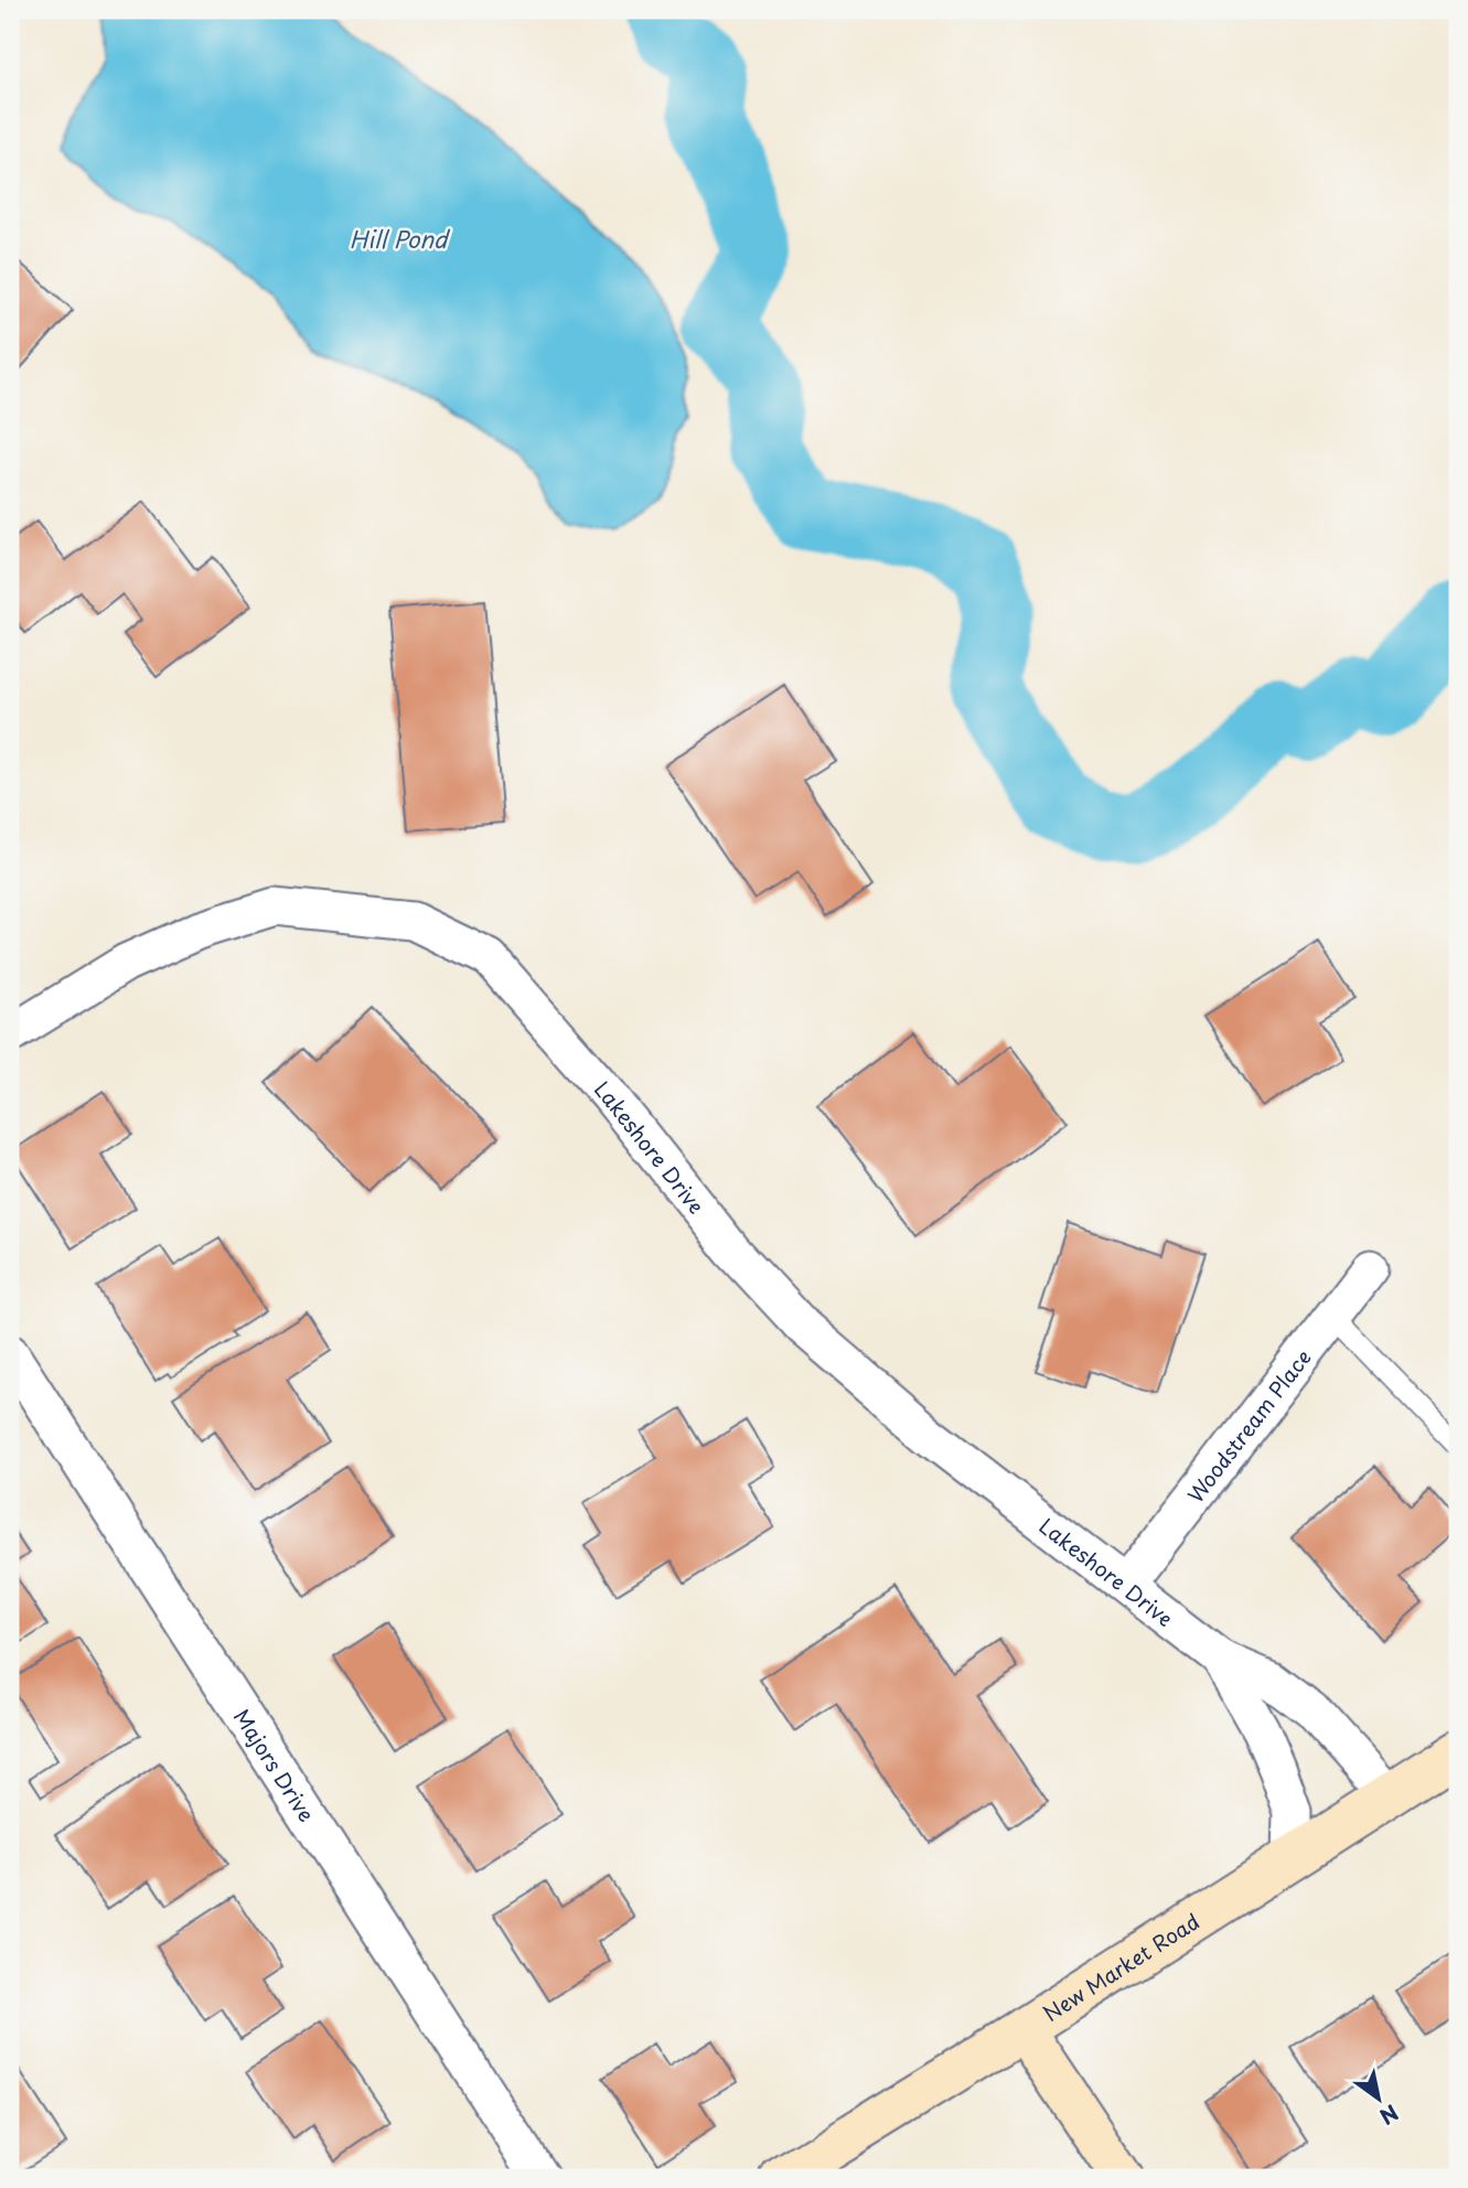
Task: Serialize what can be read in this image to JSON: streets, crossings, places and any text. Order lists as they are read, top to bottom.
{
  "streets": {
    "street": [
      "Lakeshore Drive",
      "Woodstream Place",
      "Majors Drive",
      "New Market Road"
    ]
  },
  "crossings": [
    ["Lakeshore Drive", "Woodstream Place"],
    ["Lakeshore Drive", "New Market Road"]
  ],
  "water": ["Hill Pond"],
  "north": "bottom right"
}
